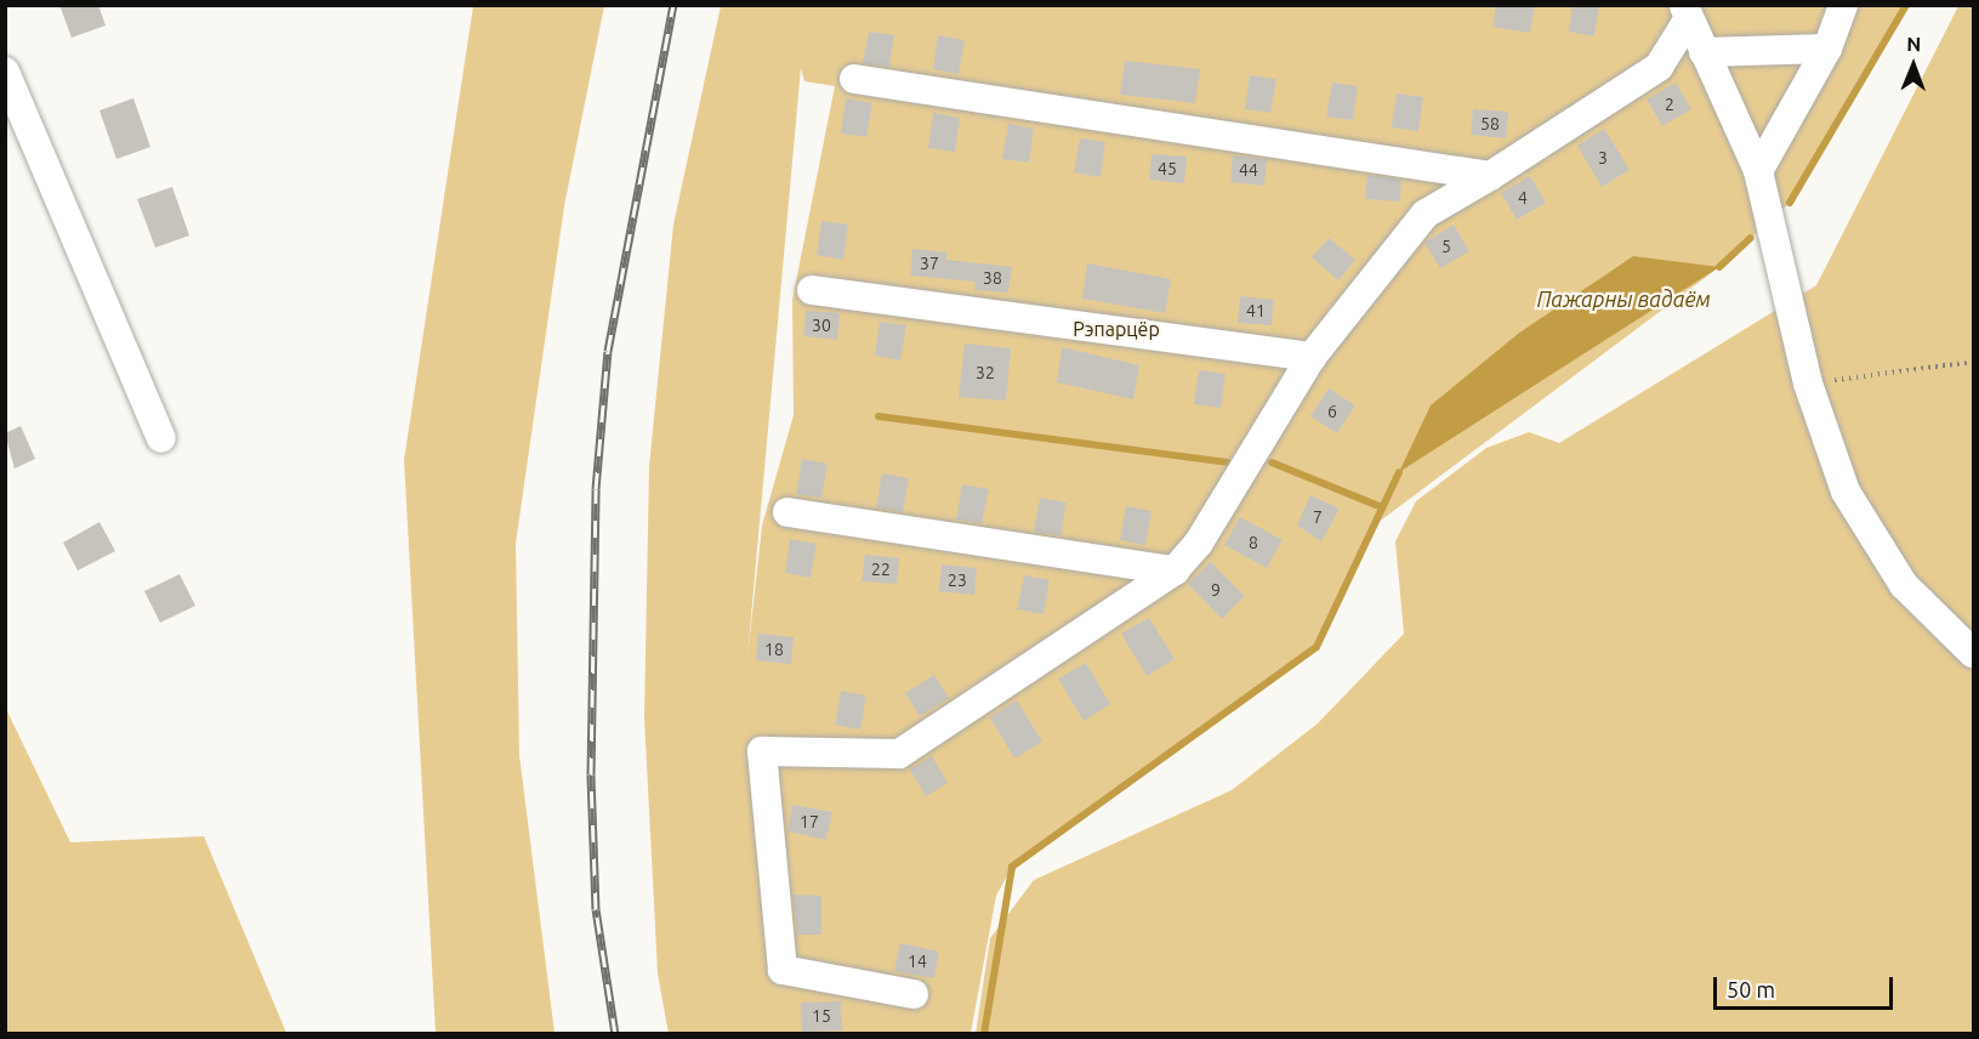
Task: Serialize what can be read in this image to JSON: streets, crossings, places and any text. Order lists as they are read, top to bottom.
{
  "water": ["Пажарны вадаём"],
  "parks": ["Рэпарцёр"],
  "house_numbers": [
    "2",
    "58",
    "3",
    "45",
    "44",
    "4",
    "5",
    "37",
    "38",
    "41",
    "30",
    "32",
    "6",
    "7",
    "8",
    "22",
    "23",
    "9",
    "18",
    "17",
    "14",
    "15"
  ],
  "scale_bar": "50 m",
  "north": "top"
}
